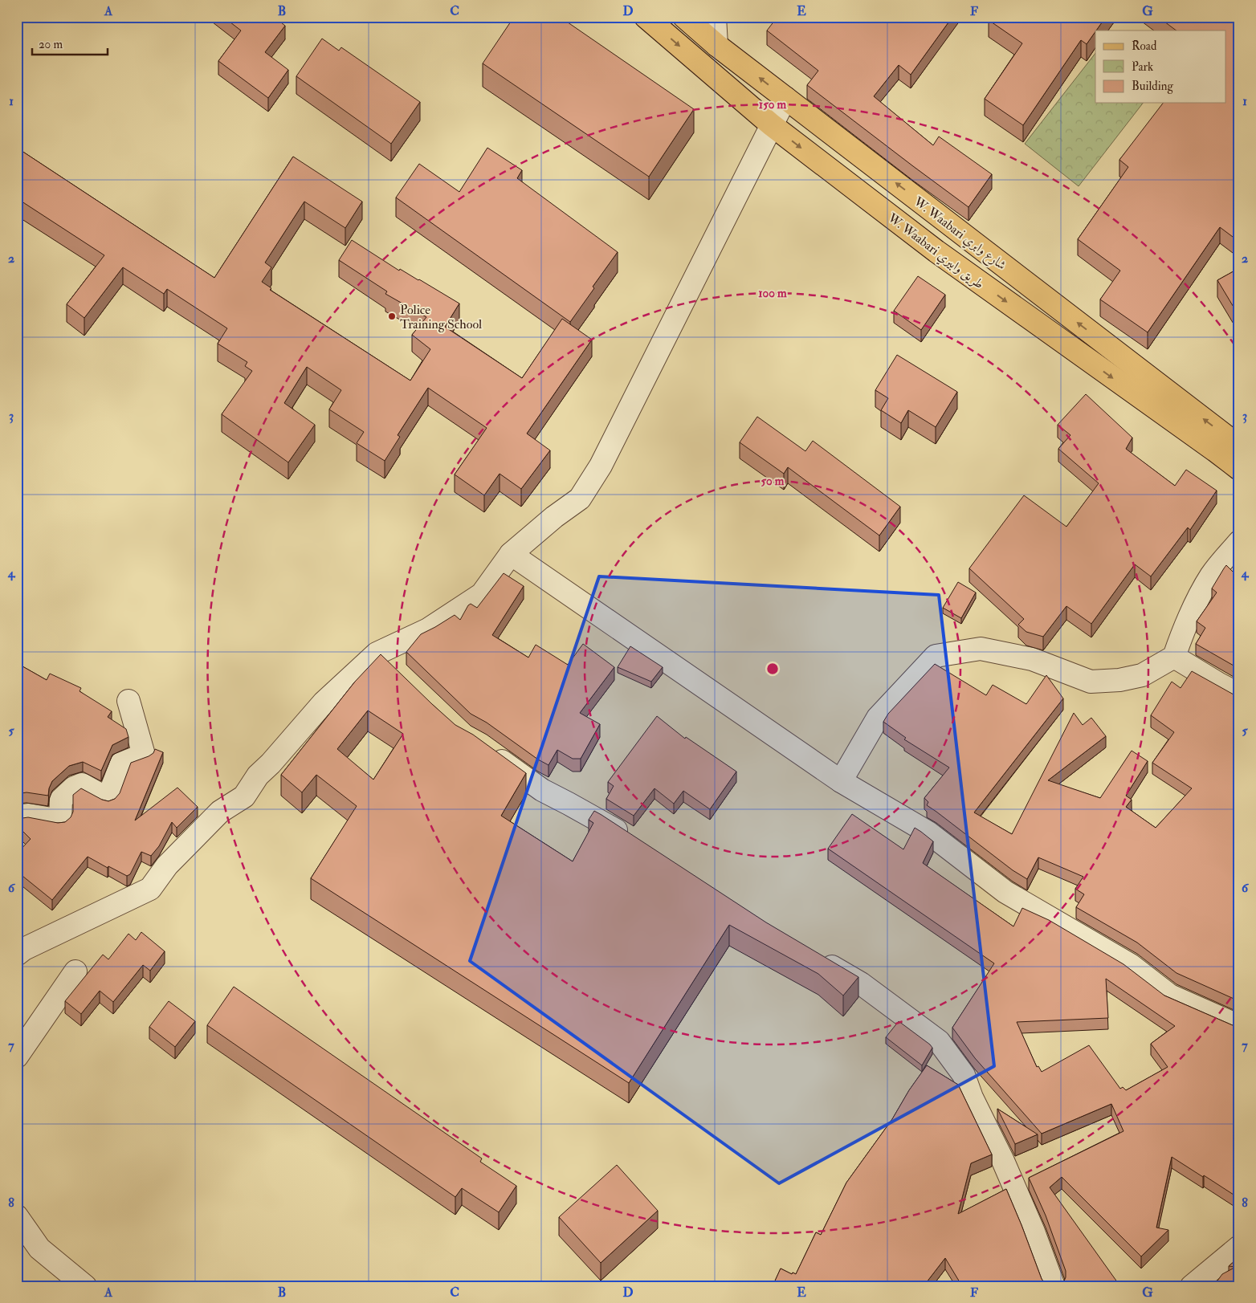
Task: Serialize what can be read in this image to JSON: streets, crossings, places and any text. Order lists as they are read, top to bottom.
{
  "streets": {
    "main road": ["W. Waabari شارع وابري", "W. Waabari طريق وابيري"]
  },
  "one_way": ["W. Waabari شارع وابري", "W. Waabari طريق وابيري"],
  "places": ["Police Training School"],
  "legend": ["Road", "Park", "Building"],
  "scale_bar": "20 m",
  "grid": {
    "columns": [
      "A",
      "B",
      "C",
      "D",
      "E",
      "F",
      "G"
    ],
    "rows": [
      "1",
      "2",
      "3",
      "4",
      "5",
      "6",
      "7",
      "8"
    ]
  },
  "rings": ["150 m", "100 m", "50 m"]
}
